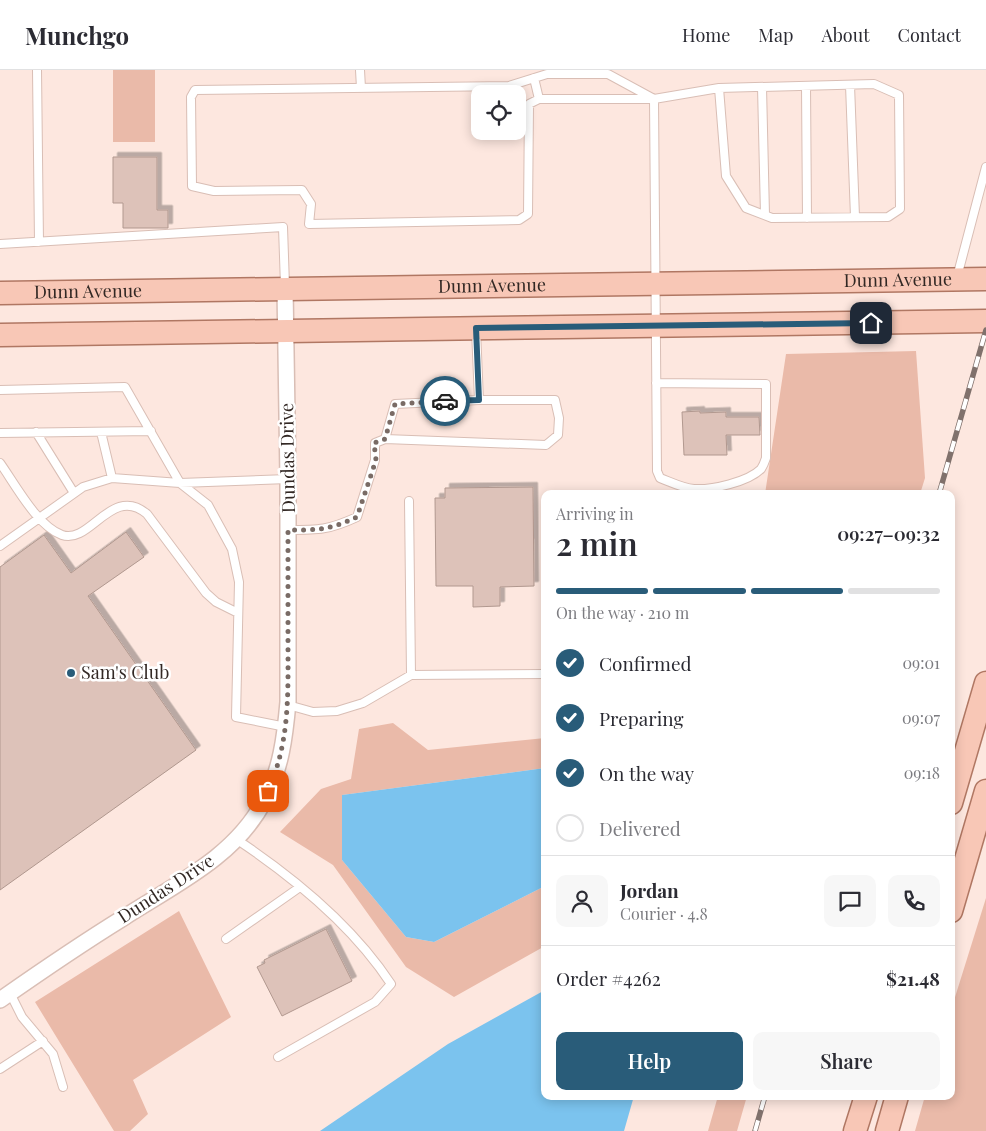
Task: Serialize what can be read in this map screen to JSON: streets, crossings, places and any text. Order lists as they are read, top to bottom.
{
  "streets": {
    "main road": ["Dunn Avenue"],
    "street": ["Dundas Drive"]
  },
  "crossings": [
    ["Dunn Avenue", "Dundas Drive"]
  ],
  "places": ["Sam's Club"],
  "page": {
    "header": "Munchgo",
    "nav": [
      "Home",
      "Map",
      "About",
      "Contact"
    ],
    "heading": ["2 min", "Arriving in", "09:27–09:32"],
    "panel": [
      "Jordan",
      "Courier · 4.8",
      "Order #4262",
      "$21.48"
    ],
    "bar": "On the way · 210 m",
    "list": [
      ["Confirmed", "09:01"],
      ["Preparing", "09:07"],
      ["On the way", "09:18"],
      "Delivered"
    ],
    "buttons": ["Help", "Share"]
  }
}
